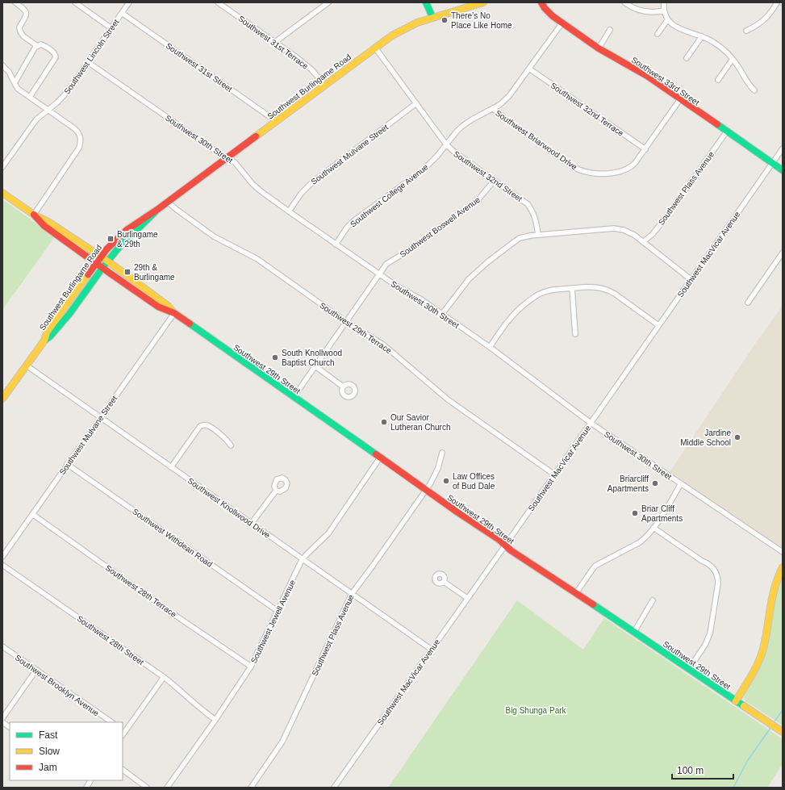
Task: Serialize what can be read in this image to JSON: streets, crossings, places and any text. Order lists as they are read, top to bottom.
{
  "streets": {
    "main road": ["Southwest 33rd Street", "Southwest Burlingame Road", "Southwest 29th Street"],
    "street": [
      "Southwest 31st Terrace",
      "Southwest Lincoln Street",
      "Southwest 31st Street",
      "Southwest 32nd Terrace",
      "Southwest 30th Street",
      "Southwest Briarwood Drive",
      "Southwest Mulvane Street",
      "Southwest 32nd Street",
      "Southwest Plass Avenue",
      "Southwest College Avenue",
      "Southwest Boswell Avenue",
      "Southwest MacVicar Avenue",
      "Southwest 29th Terrace",
      "Southwest Knollwood Drive",
      "Southwest Withdean Road",
      "Southwest 28th Terrace",
      "Southwest Jewell Avenue",
      "Southwest 28th Street",
      "Southwest Brooklyn Avenue"
    ]
  },
  "crossings": [
    ["Southwest 31st Terrace", "Southwest Burlingame Road"],
    ["Southwest Lincoln Street", "Southwest 31st Street"],
    ["Southwest Lincoln Street", "Southwest 30th Street"],
    ["Southwest 31st Street", "Southwest Burlingame Road"],
    ["Southwest 33rd Street", "Southwest Briarwood Drive"],
    ["Southwest 33rd Street", "Southwest Plass Avenue"],
    ["Southwest 33rd Street", "Southwest College Avenue"],
    ["Southwest 33rd Street", "Southwest MacVicar Avenue"],
    ["Southwest Burlingame Road", "Southwest 30th Street"],
    ["Southwest Burlingame Road", "Southwest 32nd Street"],
    ["Southwest Burlingame Road", "Southwest 29th Terrace"],
    ["Southwest Burlingame Road", "Southwest 29th Street"],
    ["Southwest Burlingame Road", "Southwest Knollwood Drive"],
    ["Southwest 32nd Terrace", "Southwest Briarwood Drive"],
    ["Southwest 32nd Terrace", "Southwest College Avenue"],
    ["Southwest 30th Street", "Southwest Mulvane Street"],
    ["Southwest 30th Street", "Southwest College Avenue"],
    ["Southwest 30th Street", "Southwest Boswell Avenue"],
    ["Southwest 30th Street", "Southwest MacVicar Avenue"],
    ["Southwest Briarwood Drive", "Southwest College Avenue"],
    ["Southwest Mulvane Street", "Southwest 32nd Street"],
    ["Southwest Mulvane Street", "Southwest 29th Street"],
    ["Southwest Mulvane Street", "Southwest Knollwood Drive"],
    ["Southwest Mulvane Street", "Southwest Withdean Road"],
    ["Southwest Mulvane Street", "Southwest 28th Terrace"],
    ["Southwest 32nd Street", "Southwest College Avenue"],
    ["Southwest 32nd Street", "Southwest Boswell Avenue"],
    ["Southwest Plass Avenue", "Southwest 29th Street"],
    ["Southwest Plass Avenue", "Southwest Knollwood Drive"],
    ["Southwest Boswell Avenue", "Southwest 29th Terrace"],
    ["Southwest Boswell Avenue", "Southwest 29th Street"],
    ["Southwest MacVicar Avenue", "Southwest 29th Terrace"],
    ["Southwest MacVicar Avenue", "Southwest 29th Street"],
    ["Southwest MacVicar Avenue", "Southwest Knollwood Drive"],
    ["Southwest 29th Street", "Southwest Jewell Avenue"],
    ["Southwest Knollwood Drive", "Southwest Jewell Avenue"],
    ["Southwest Withdean Road", "Southwest Jewell Avenue"],
    ["Southwest 28th Terrace", "Southwest Jewell Avenue"],
    ["Southwest Jewell Avenue", "Southwest 28th Street"]
  ],
  "parks": ["Big Shunga Park"],
  "places": {
    "other": [
      "There’s No Place Like Home",
      "South Knollwood Baptist Church",
      "Our Savior Lutheran Church",
      "Jardine Middle School",
      "Law Offices of Bud Dale",
      "Briarcliff Apartments",
      "Briar Cliff Apartments"
    ],
    "transit": ["Burlingame & 29th", "29th & Burlingame"]
  },
  "legend": ["Fast", "Slow", "Jam"],
  "scale_bar": "100 m"
}
